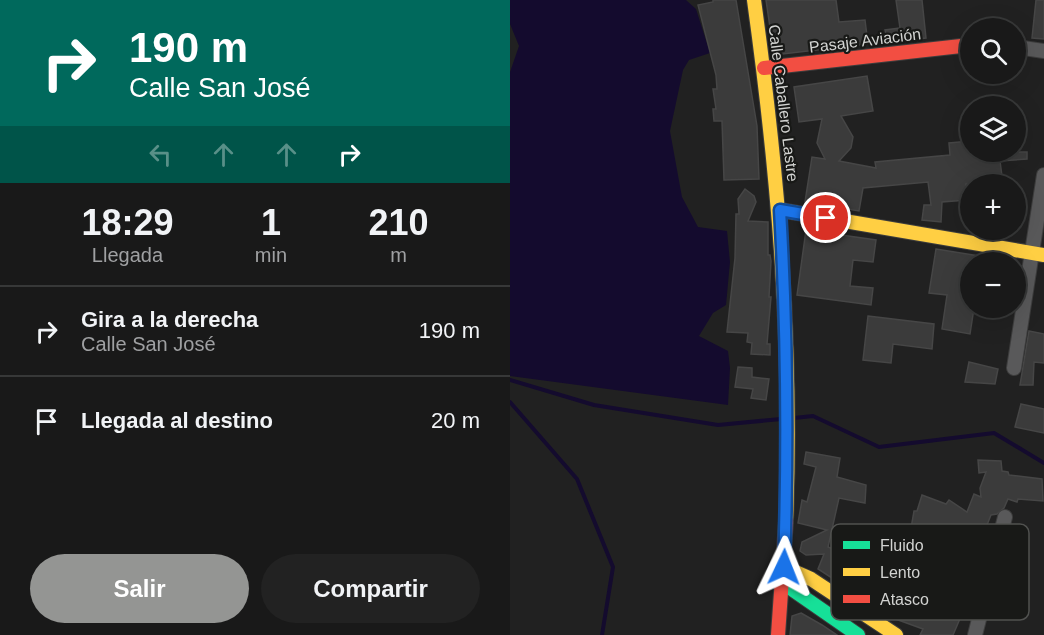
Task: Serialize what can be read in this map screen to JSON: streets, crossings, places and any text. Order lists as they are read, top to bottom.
{
  "streets": {
    "street": ["Pasaje Aviación", "Calle Caballero Lastre"]
  },
  "crossings": [
    ["Pasaje Aviación", "Calle Caballero Lastre"]
  ],
  "legend": ["Fluido", "Lento", "Atasco"],
  "page": {
    "turn": ["190 m", "Calle San José"],
    "map_buttons": ["+", "−"],
    "eta": [
      "18:29",
      "Llegada",
      "1",
      "min",
      "210",
      "m"
    ],
    "list": [
      {
        "name": "Gira a la derecha",
        "note": "Calle San José",
        "value": "190 m"
      },
      {
        "name": "Llegada al destino",
        "value": "20 m"
      }
    ],
    "buttons": ["Salir", "Compartir"]
  }
}
